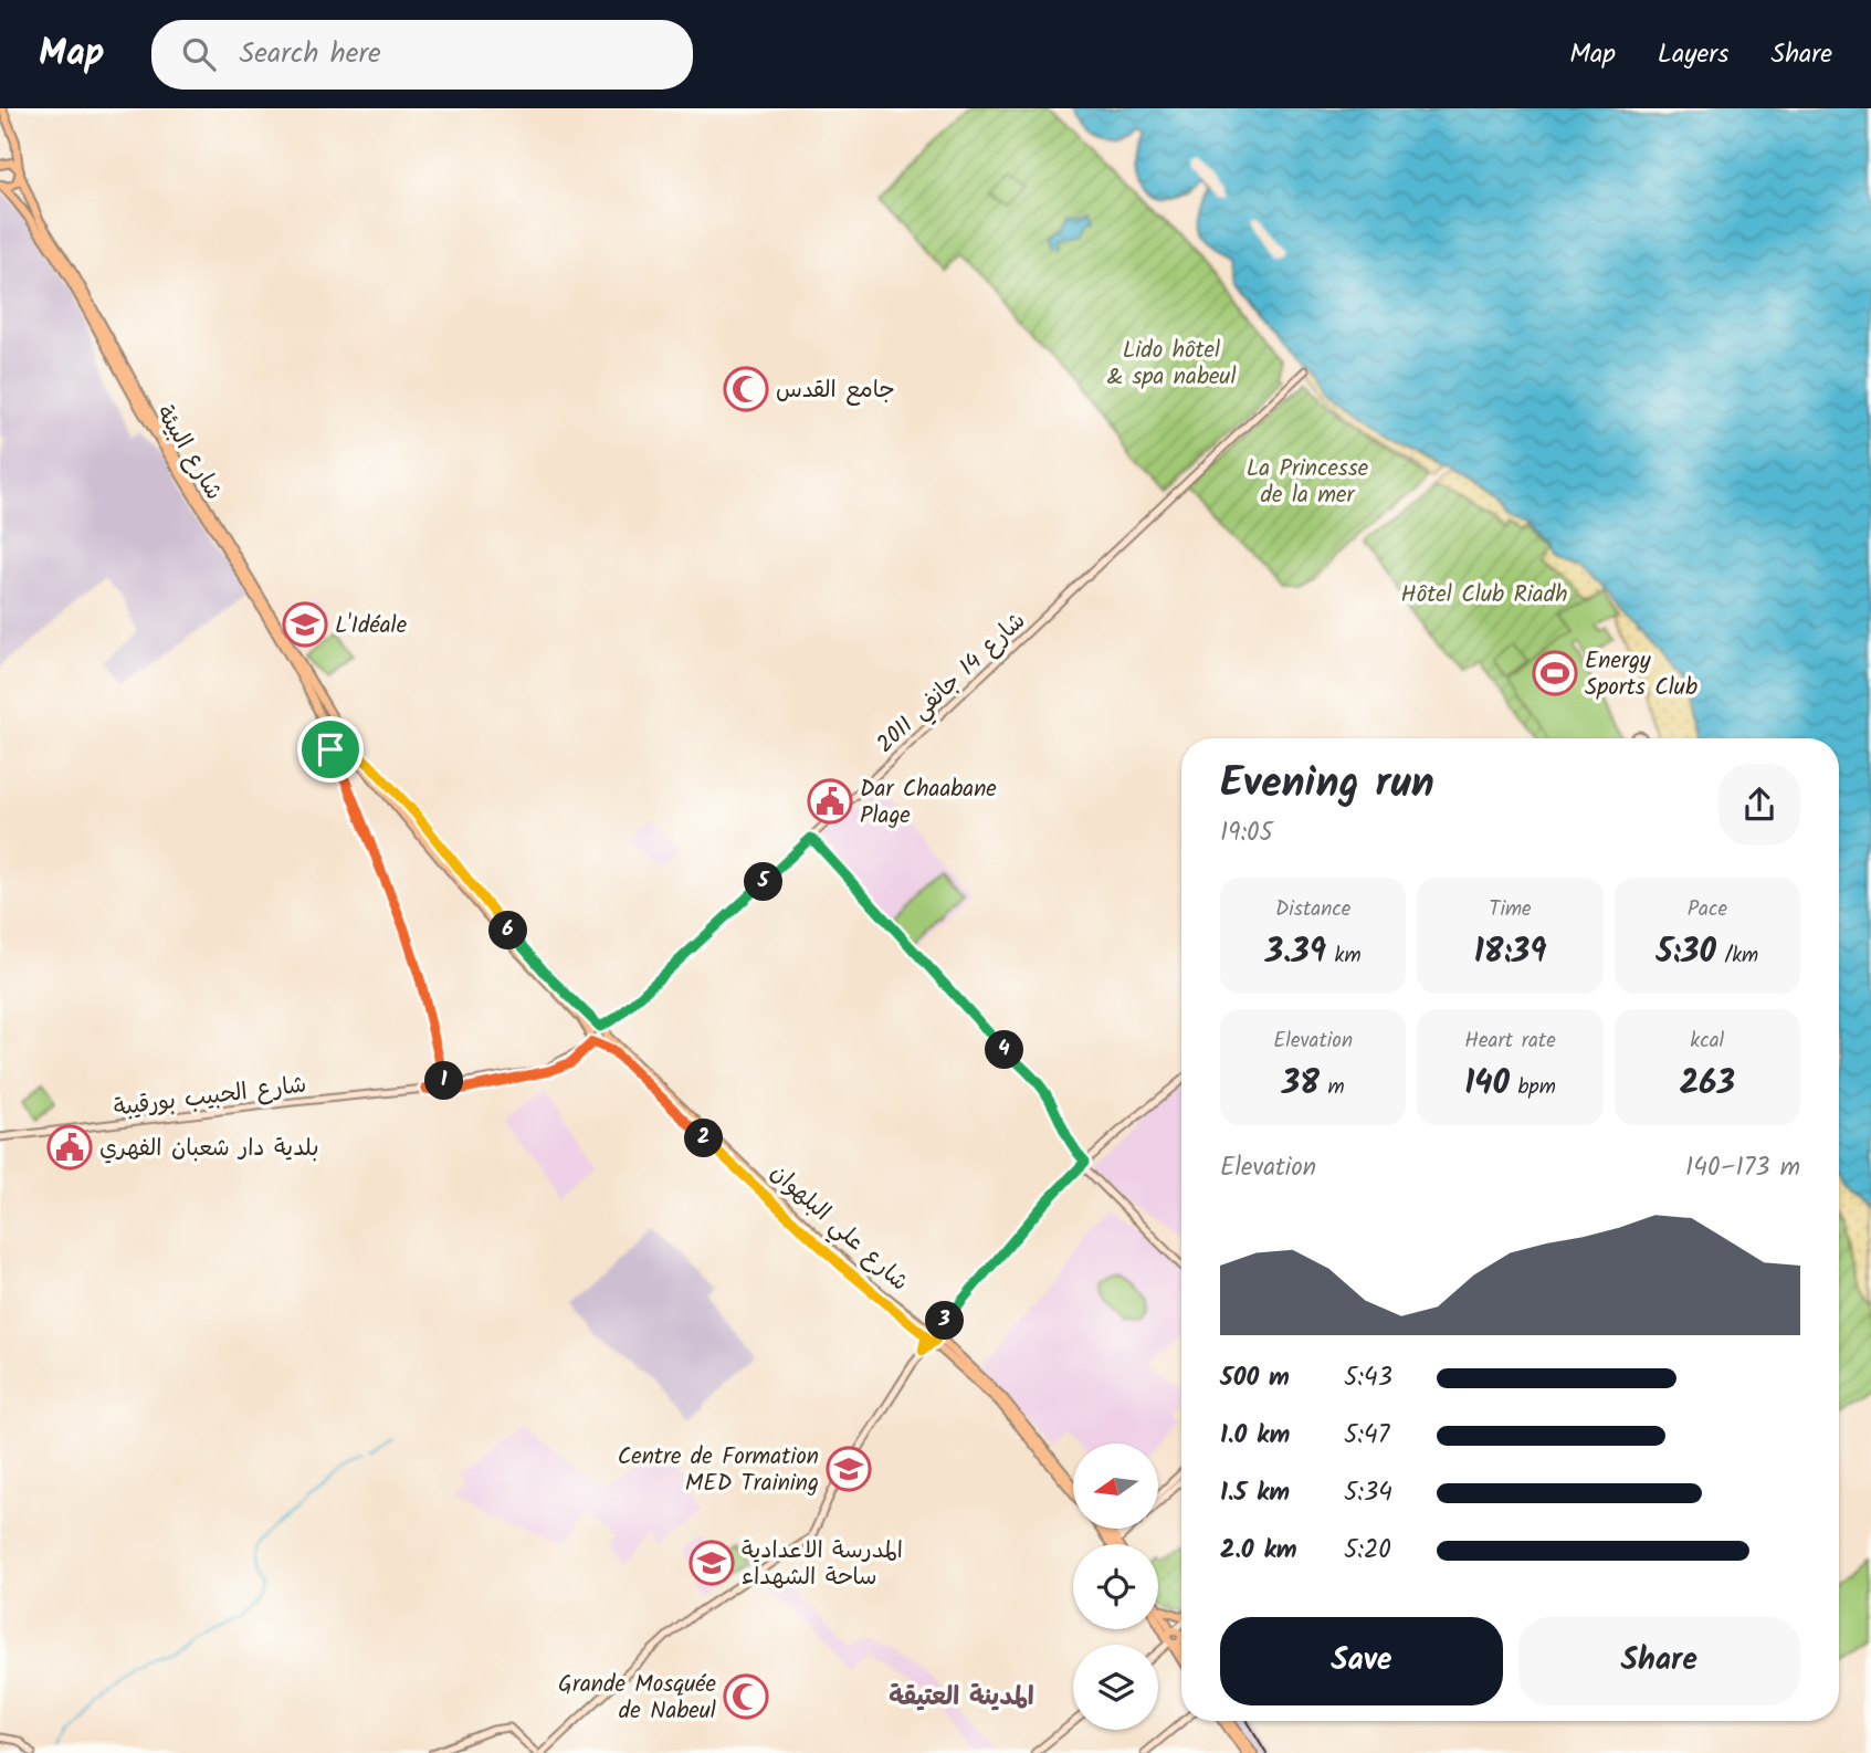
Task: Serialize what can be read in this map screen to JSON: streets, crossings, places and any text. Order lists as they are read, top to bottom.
{
  "streets": {
    "main road": ["شارع البيئة", "شارع علي البلهوان"],
    "street": ["شارع 14 جانفي 2011", "شارع الحبيب بورقيبة"]
  },
  "districts": ["المدينة العتيقة"],
  "parks": ["Lido hôtel & spa nabeul", "La Princesse de la mer", "Hôtel Club Riadh"],
  "places": {
    "mosque": ["جامع القدس", "Grande Mosquée de Nabeul"],
    "school or university": ["L'Idéale", "Centre de Formation MED Training", "المدرسة الاعدادية ساحة الشهداء"],
    "sports": ["Energy Sports Club"],
    "public building": ["Dar Chaabane Plage", "بلدية دار شعبان الفهري"]
  },
  "north": "left",
  "page": {
    "header": "Map",
    "search": "Search here",
    "nav": ["Map", "Layers", "Share"],
    "heading": ["Evening run", "19:05"],
    "pins": [
      "5",
      "6",
      "4",
      "1",
      "2",
      "3"
    ],
    "stats": [
      ["Distance", "3.39 km"],
      ["Time", "18:39"],
      ["Pace", "5:30 /km"],
      ["Elevation", "38 m"],
      ["Heart rate", "140 bpm"],
      ["kcal", "263"]
    ],
    "chart": ["Elevation", "140–173 m"],
    "list": [
      {
        "name": "500 m",
        "note": "5:43"
      },
      {
        "name": "1.0 km",
        "note": "5:47"
      },
      {
        "name": "1.5 km",
        "note": "5:34"
      },
      {
        "name": "2.0 km",
        "note": "5:20"
      }
    ],
    "buttons": ["Save", "Share"]
  }
}
